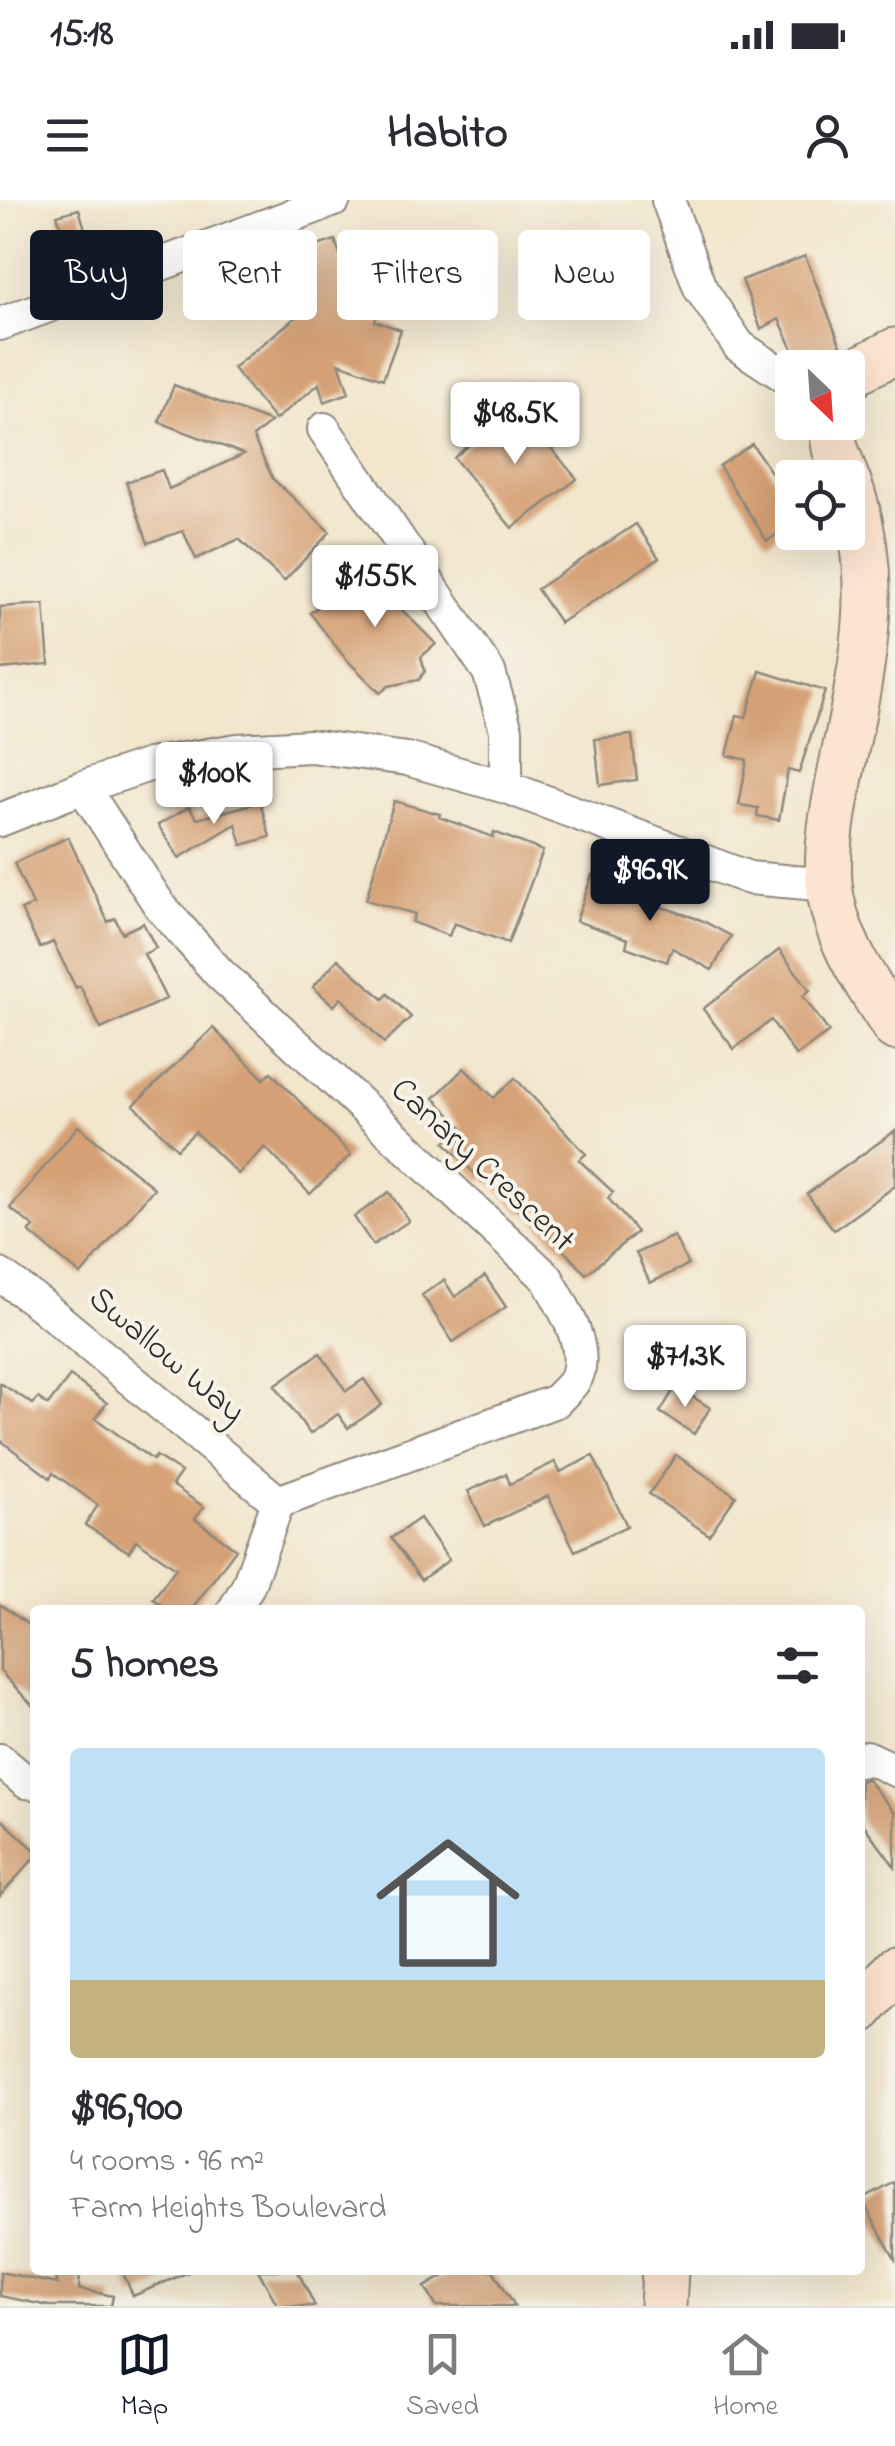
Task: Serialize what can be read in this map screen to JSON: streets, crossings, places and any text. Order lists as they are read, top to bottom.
{
  "streets": {
    "street": ["Canary Crescent", "Swallow Way"]
  },
  "crossings": [
    ["Canary Crescent", "Swallow Way"]
  ],
  "north": "bottom right",
  "page": {
    "status": "15:18",
    "header": "Habito",
    "chip": [
      "Buy",
      "Rent",
      "Filters",
      "New"
    ],
    "price": [
      "$48.5K",
      "$155K",
      "$100K",
      "$96.9K",
      "$71.3K"
    ],
    "heading": "5 homes",
    "list": [
      {
        "name": "$96,900",
        "note": "4 rooms · 96 m² · Farm Heights Boulevard"
      }
    ],
    "tabs": ["Map", "Saved", "Home"]
  }
}
